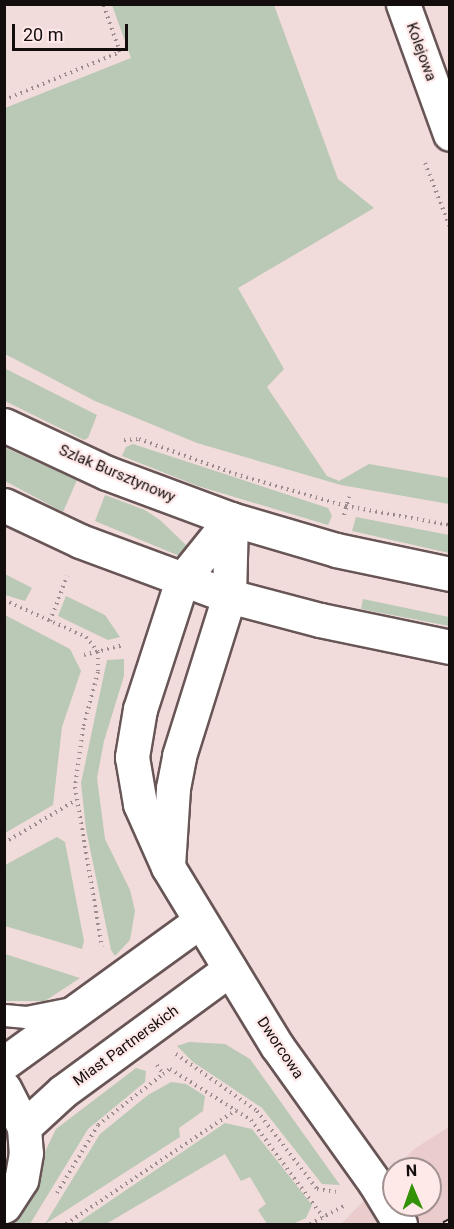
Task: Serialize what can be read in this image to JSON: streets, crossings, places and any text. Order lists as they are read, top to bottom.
{
  "streets": {
    "street": [
      "Kolejowa",
      "Szlak Bursztynowy",
      "Miast Partnerskich",
      "Dworcowa"
    ]
  },
  "crossings": [
    ["Szlak Bursztynowy", "Dworcowa"],
    ["Miast Partnerskich", "Dworcowa"]
  ],
  "scale_bar": "20 m",
  "north": "top"
}
